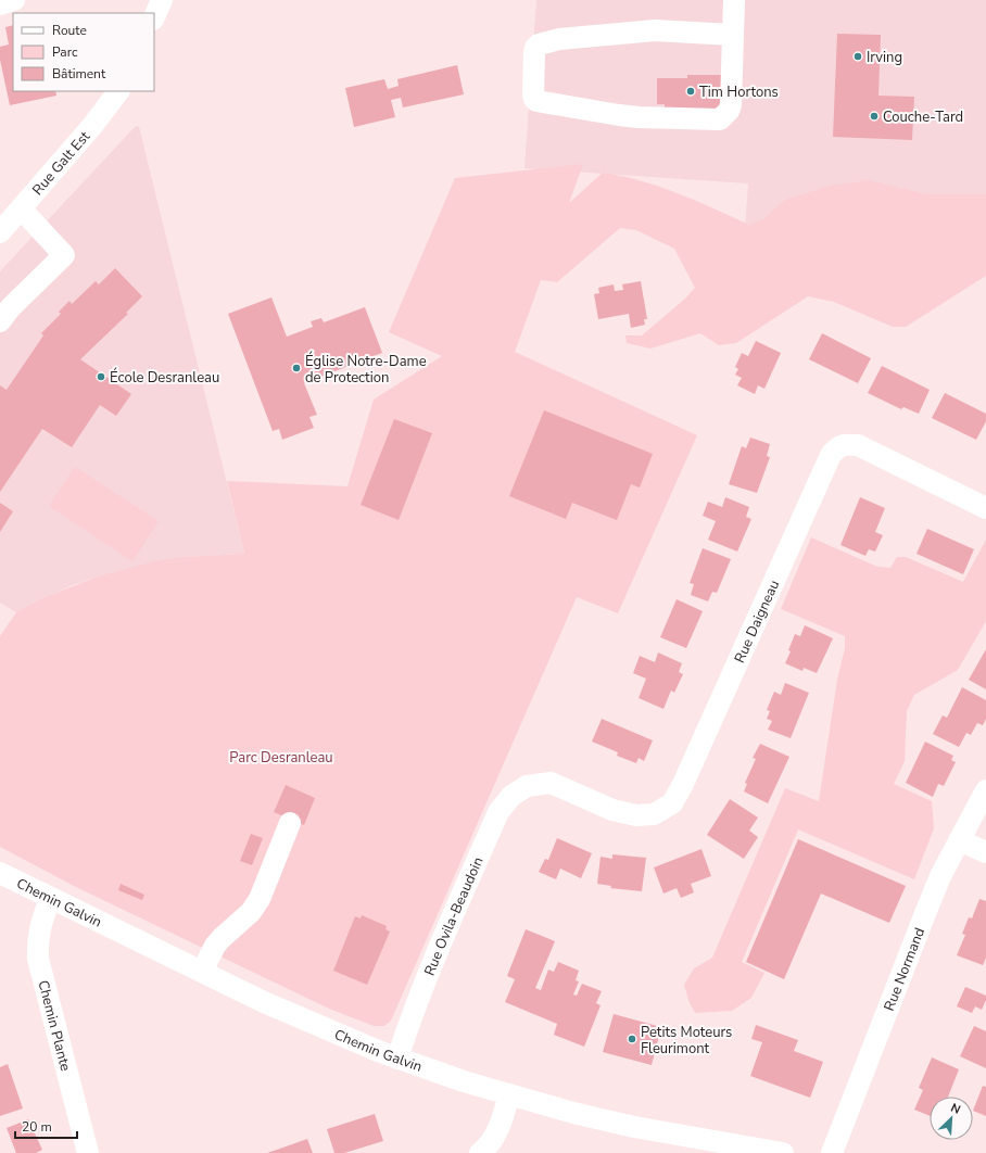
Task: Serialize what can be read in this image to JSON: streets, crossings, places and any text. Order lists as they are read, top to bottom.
{
  "streets": {
    "street": [
      "Rue Galt Est",
      "Rue Daigneau",
      "Chemin Galvin",
      "Rue Ovila-Beaudoin",
      "Rue Normand",
      "Chemin Plante"
    ]
  },
  "crossings": [
    ["Rue Daigneau", "Rue Ovila-Beaudoin"],
    ["Chemin Galvin", "Rue Ovila-Beaudoin"],
    ["Chemin Galvin", "Chemin Plante"]
  ],
  "parks": ["Parc Desranleau"],
  "places": [
    "Irving",
    "Tim Hortons",
    "Couche-Tard",
    "Église Notre-Dame de Protection",
    "École Desranleau",
    "Petits Moteurs Fleurimont"
  ],
  "legend": ["Route", "Parc", "Bâtiment"],
  "scale_bar": "20 m",
  "north": "top right"
}
